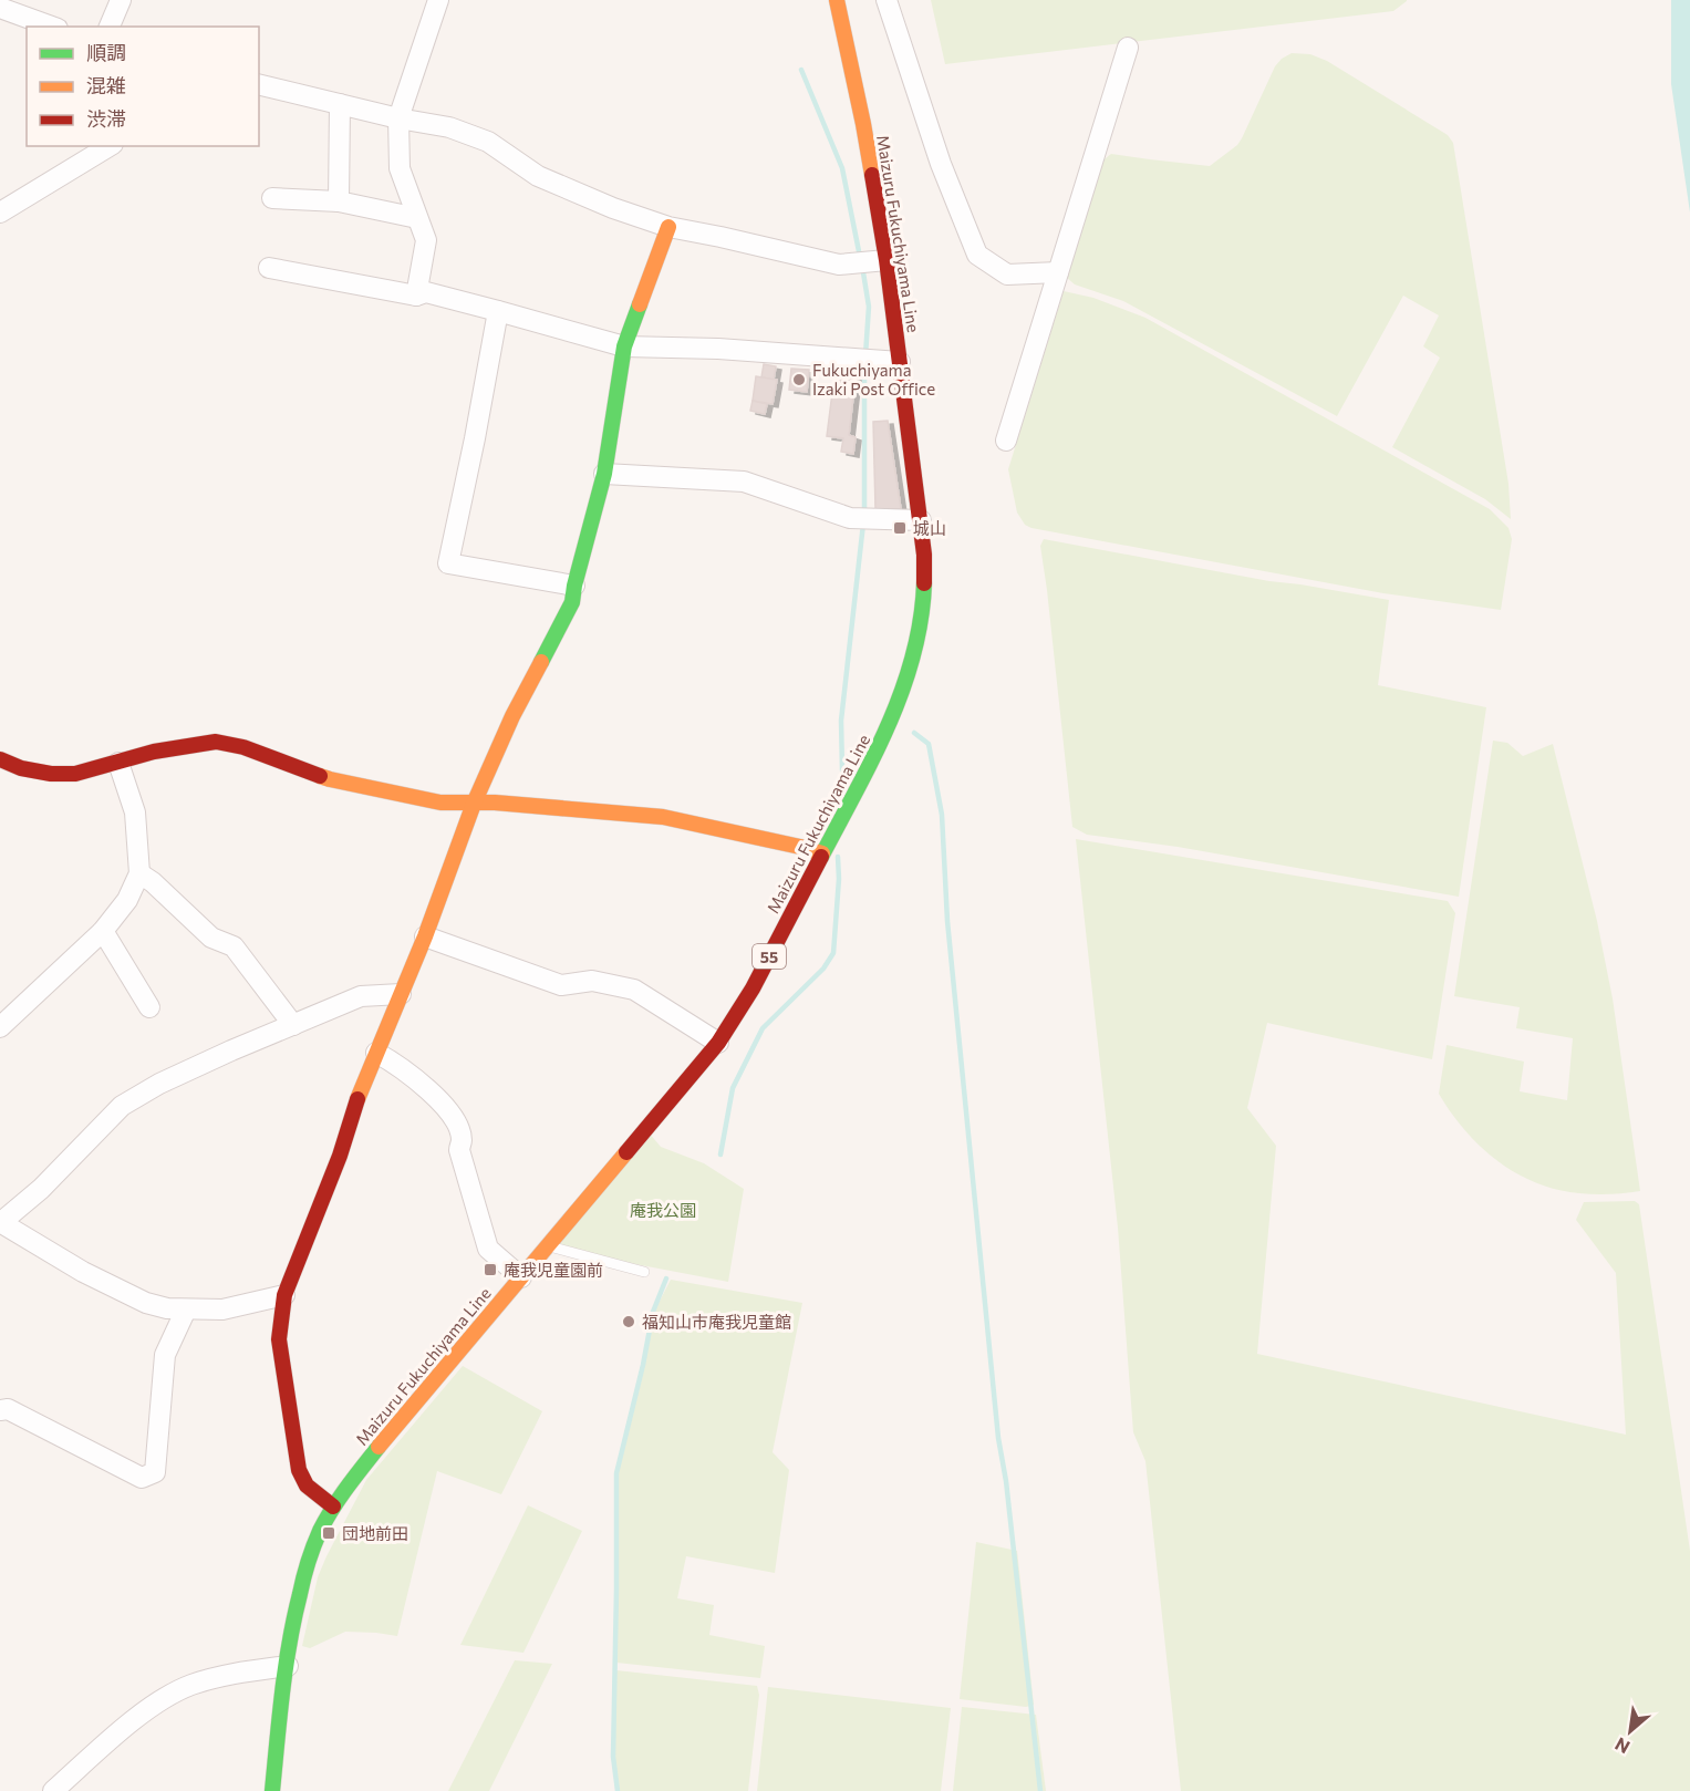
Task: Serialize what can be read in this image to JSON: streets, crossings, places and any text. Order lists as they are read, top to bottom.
{
  "streets": {
    "street": ["Maizuru Fukuchiyama Line", "55"]
  },
  "parks": ["庵我公園"],
  "places": {
    "other": ["Fukuchiyama Izaki Post Office", "福知山市庵我児童館"],
    "transit": ["城山", "庵我児童園前", "団地前田"]
  },
  "legend": ["順調", "混雑", "渋滞"],
  "north": "bottom left"
}
